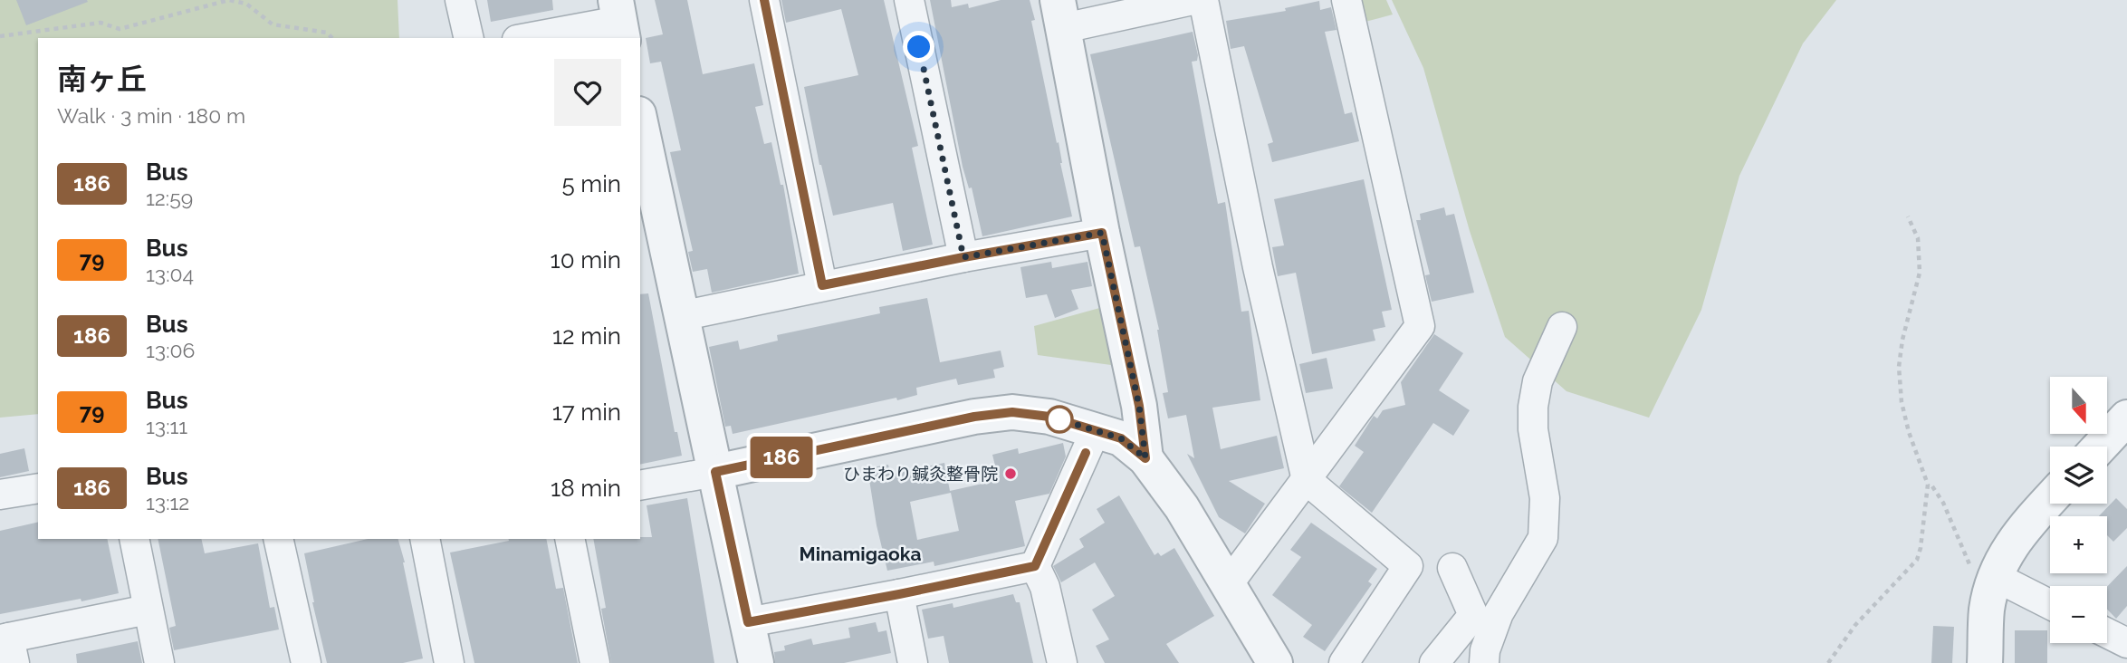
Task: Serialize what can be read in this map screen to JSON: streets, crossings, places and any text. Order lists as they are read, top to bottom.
{
  "districts": ["Minamigaoka"],
  "places": ["ひまわり鍼灸整骨院"],
  "lines": ["bus line 186"],
  "north": "bottom",
  "page": {
    "on_map": "186",
    "heading": ["南ヶ丘", "Walk · 3 min · 180 m"],
    "list": [
      {
        "mark": "186",
        "name": "Bus",
        "note": "12:59",
        "value": "5 min"
      },
      {
        "mark": "79",
        "name": "Bus",
        "note": "13:04",
        "value": "10 min"
      },
      {
        "mark": "186",
        "name": "Bus",
        "note": "13:06",
        "value": "12 min"
      },
      {
        "mark": "79",
        "name": "Bus",
        "note": "13:11",
        "value": "17 min"
      },
      {
        "mark": "186",
        "name": "Bus",
        "note": "13:12",
        "value": "18 min"
      }
    ],
    "map_buttons": ["+", "−"]
  }
}
